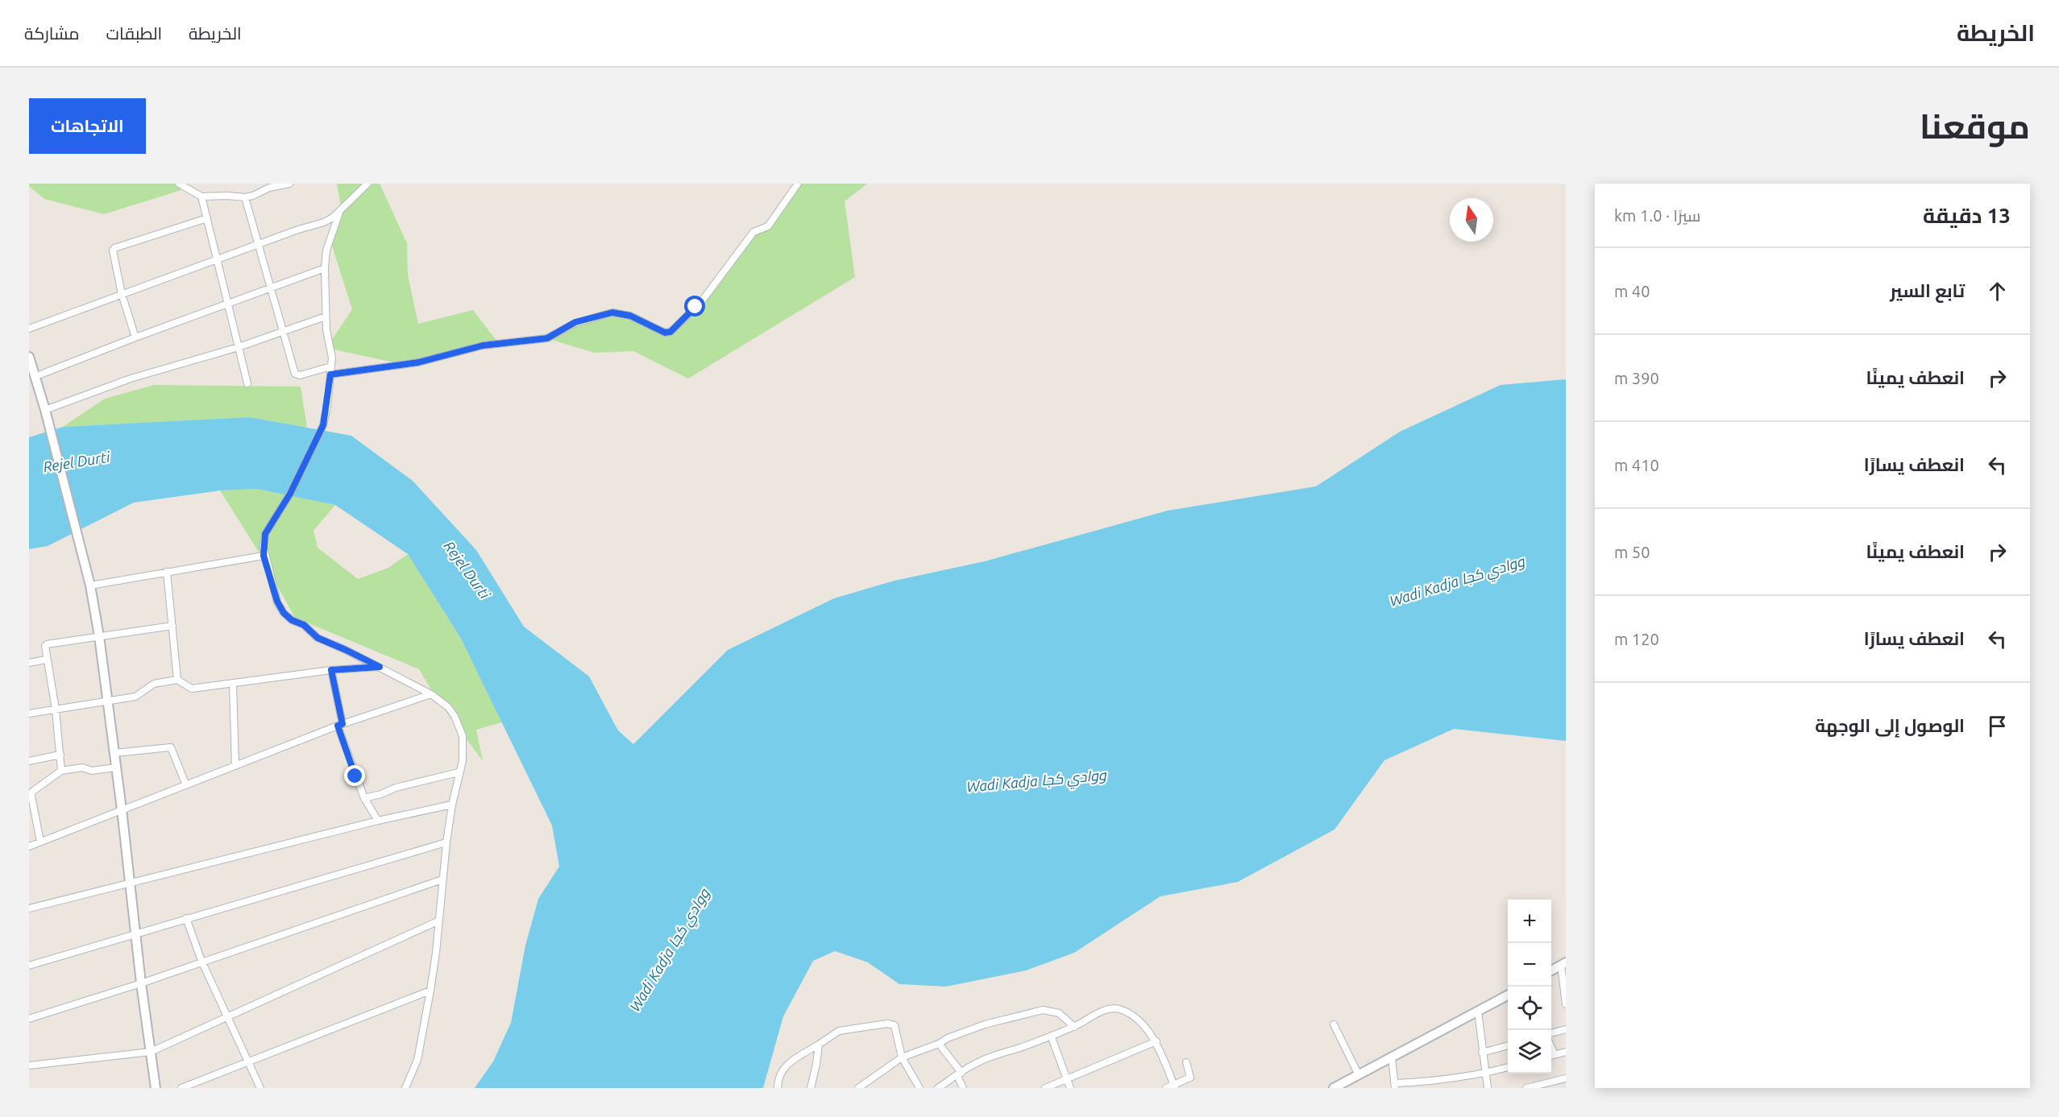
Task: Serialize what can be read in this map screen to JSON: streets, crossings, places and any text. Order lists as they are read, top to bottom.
{
  "water": ["Rejel Durti", "Wadi Kadja ووادي كجا"],
  "north": "top",
  "page": {
    "header": "الخريطة",
    "nav": ["الخريطة", "الطبقات", "مشاركة"],
    "title": "موقعنا",
    "buttons": "الاتجاهات",
    "heading": ["13 دقيقة", "سيرًا · 1.0 km"],
    "list": [
      ["تابع السير", "40 m"],
      ["انعطف يمينًا", "390 m"],
      ["انعطف يسارًا", "410 m"],
      ["انعطف يمينًا", "50 m"],
      ["انعطف يسارًا", "120 m"],
      "الوصول إلى الوجهة"
    ],
    "map_buttons": ["+", "−"]
  }
}
